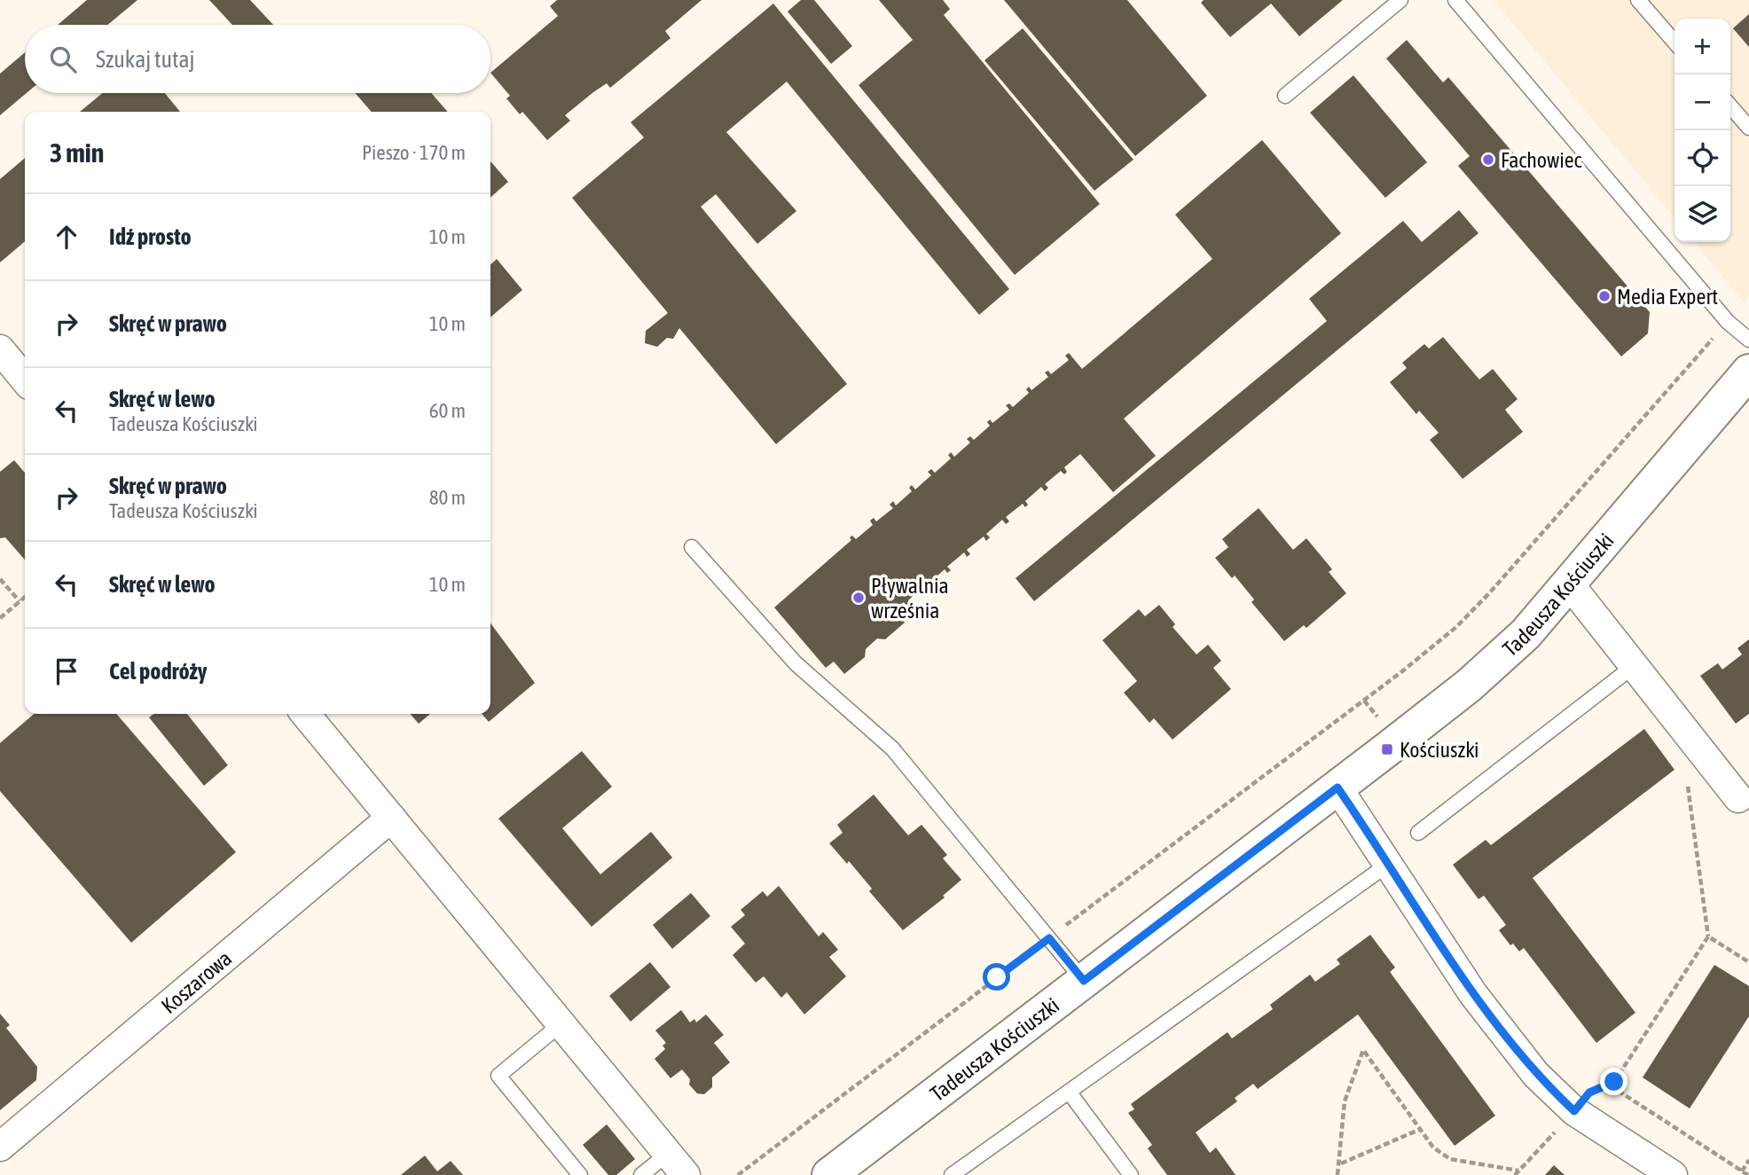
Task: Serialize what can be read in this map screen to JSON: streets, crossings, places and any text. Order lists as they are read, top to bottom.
{
  "streets": {
    "street": ["Tadeusza Kościuszki", "Koszarowa"]
  },
  "places": {
    "other": ["Fachowiec", "Media Expert", "Pływalnia września"],
    "transit": ["Kościuszki"]
  },
  "page": {
    "map_buttons": ["+", "−"],
    "search": "Szukaj tutaj",
    "heading": ["3 min", "Pieszo · 170 m"],
    "list": [
      ["Idź prosto", "10 m"],
      ["Skręć w prawo", "10 m"],
      ["Skręć w lewo", "Tadeusza Kościuszki", "60 m"],
      ["Skręć w prawo", "Tadeusza Kościuszki", "80 m"],
      ["Skręć w lewo", "10 m"],
      "Cel podróży"
    ]
  }
}
